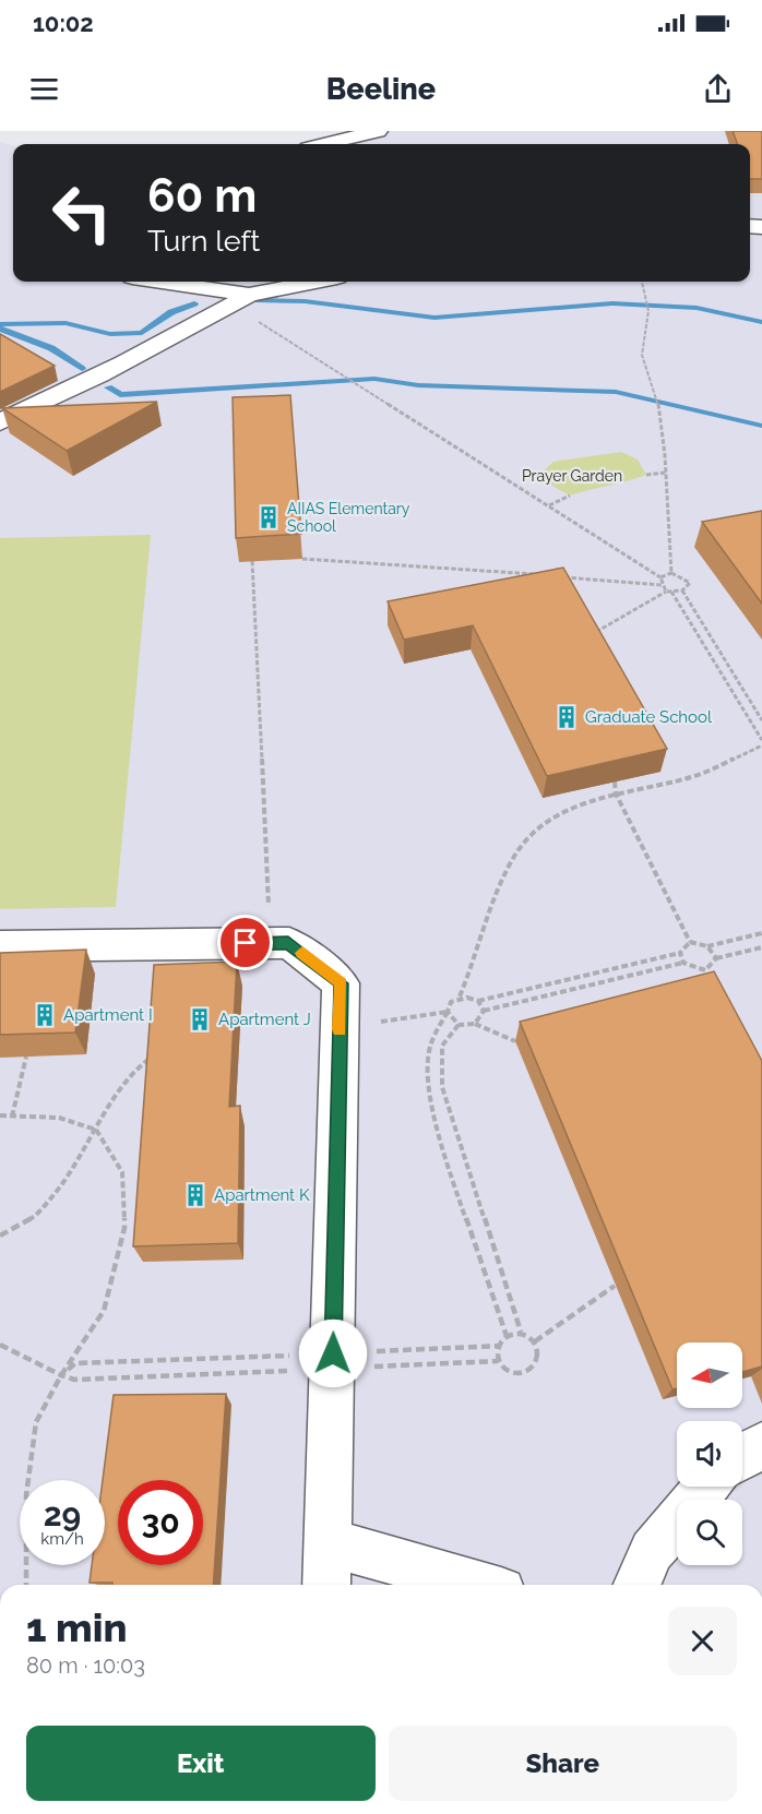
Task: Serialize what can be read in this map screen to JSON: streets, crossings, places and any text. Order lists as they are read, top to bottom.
{
  "parks": ["Prayer Garden"],
  "places": {
    "building": [
      "AIIAS Elementary School",
      "Graduate School",
      "Apartment I",
      "Apartment J",
      "Apartment K"
    ]
  },
  "north": "left",
  "page": {
    "status": "10:02",
    "header": "Beeline",
    "turn": ["60 m", "Turn left"],
    "speed": "29 km/h",
    "limit": "30",
    "heading": ["1 min", "80 m · 10:03"],
    "buttons": ["Exit", "Share"]
  }
}
